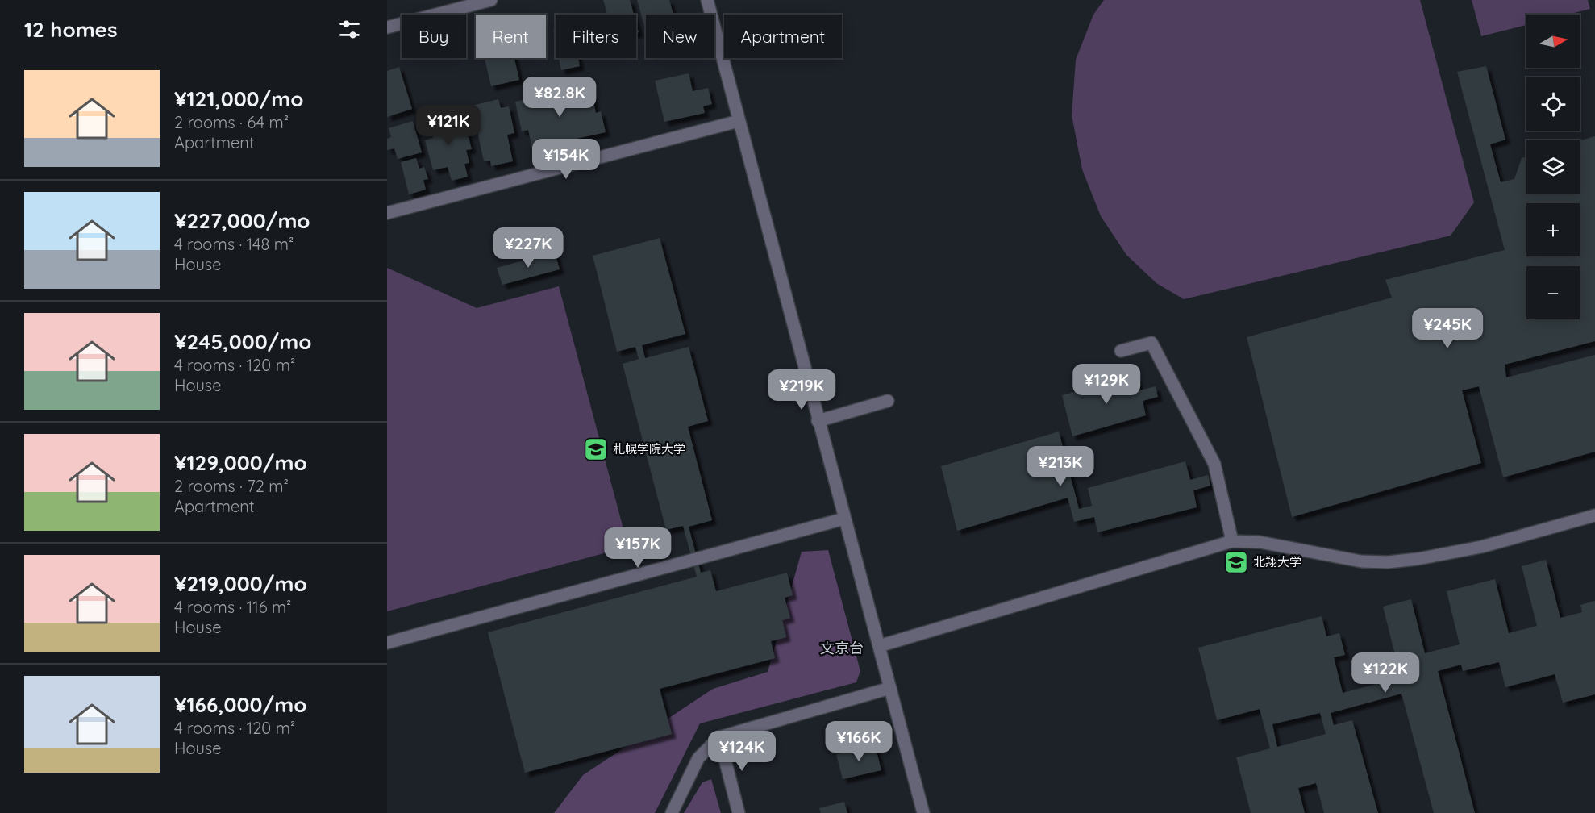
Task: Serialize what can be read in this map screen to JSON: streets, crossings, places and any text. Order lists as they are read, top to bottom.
{
  "districts": ["文京台"],
  "places": {
    "school or university": ["札幌学院大学", "北翔大学"]
  },
  "north": "right",
  "page": {
    "heading": "12 homes",
    "map_buttons": ["+", "−"],
    "chip": [
      "Buy",
      "Rent",
      "Filters",
      "New",
      "Apartment"
    ],
    "list": [
      {
        "name": "¥121,000/mo",
        "note": "2 rooms · 64 m² · Apartment"
      },
      {
        "name": "¥227,000/mo",
        "note": "4 rooms · 148 m² · House"
      },
      {
        "name": "¥245,000/mo",
        "note": "4 rooms · 120 m² · House"
      },
      {
        "name": "¥129,000/mo",
        "note": "2 rooms · 72 m² · Apartment"
      },
      {
        "name": "¥219,000/mo",
        "note": "4 rooms · 116 m² · House"
      },
      {
        "name": "¥166,000/mo",
        "note": "4 rooms · 120 m² · House"
      }
    ],
    "price": [
      "¥82.8K",
      "¥121K",
      "¥154K",
      "¥227K",
      "¥245K",
      "¥129K",
      "¥219K",
      "¥213K",
      "¥157K",
      "¥122K",
      "¥166K",
      "¥124K"
    ]
  }
}
